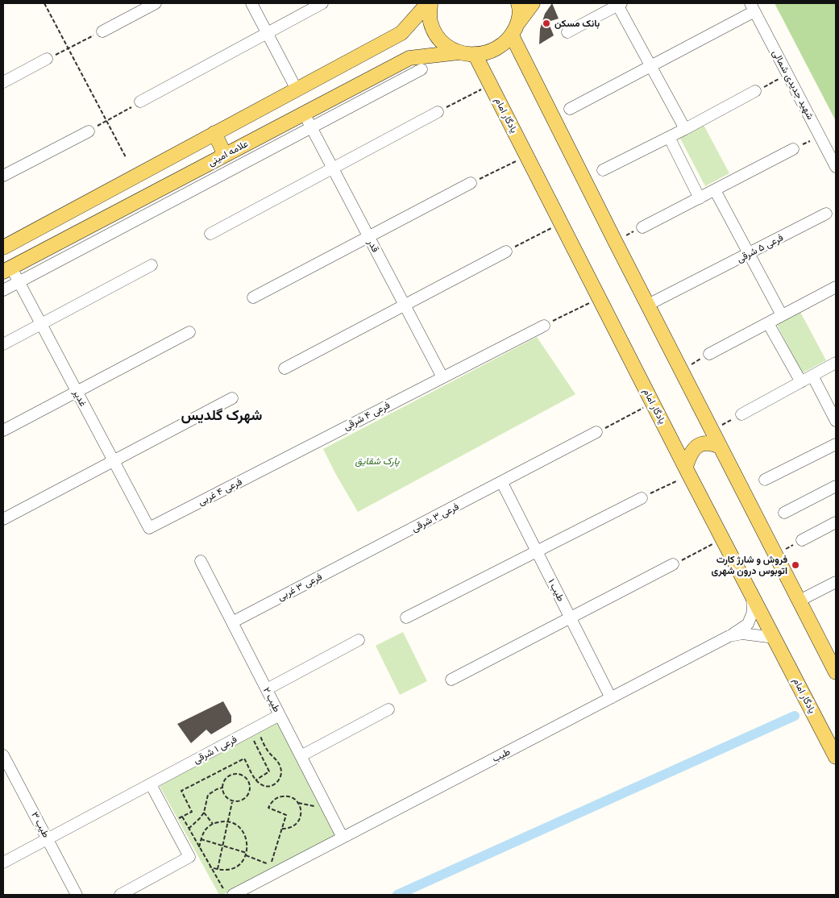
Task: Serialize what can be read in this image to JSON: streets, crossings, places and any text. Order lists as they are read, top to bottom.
{
  "streets": {
    "main road": ["یادگار امام", "علامه امینی"],
    "street": [
      "شهید جدیدی شمالی",
      "قدر",
      "فرعی ۵ شرقی",
      "غدیر",
      "فرعی ۴ شرقی",
      "فرعی ۴ غربی",
      "فرعی ۳ شرقی",
      "فرعی ۳ غربی",
      "طیب ۱",
      "طیب ۲",
      "فرعی ۱ شرقی",
      "طیب",
      "طیب ۳"
    ]
  },
  "crossings": [
    ["یادگار امام", "علامه امینی"],
    ["یادگار امام", "طیب"],
    ["علامه امینی", "قدر"],
    ["علامه امینی", "غدیر"],
    ["قدر", "فرعی ۴ شرقی"],
    ["غدیر", "فرعی ۴ غربی"],
    ["فرعی ۴ شرقی", "فرعی ۴ غربی"],
    ["فرعی ۳ شرقی", "فرعی ۳ غربی"],
    ["فرعی ۳ شرقی", "طیب ۱"],
    ["فرعی ۳ غربی", "طیب ۲"],
    ["طیب ۱", "طیب"],
    ["طیب ۲", "فرعی ۱ شرقی"],
    ["طیب ۲", "طیب"],
    ["فرعی ۱ شرقی", "طیب ۳"]
  ],
  "districts": ["شهرک گلدیس"],
  "parks": ["پارک شقایق"],
  "places": ["بانک مسکن", "فروش و شارژ کارت اتوبوس درون شهری"]
}
